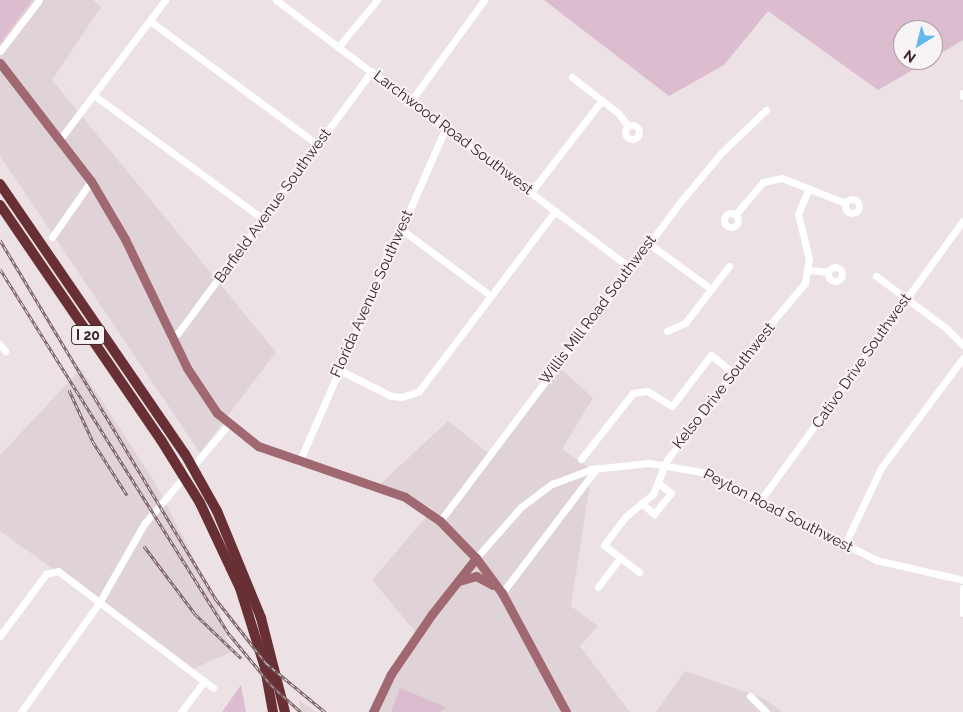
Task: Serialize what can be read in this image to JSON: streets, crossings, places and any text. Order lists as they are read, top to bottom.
{
  "streets": {
    "highway": ["I 20"],
    "street": [
      "Larchwood Road Southwest",
      "Barfield Avenue Southwest",
      "Florida Avenue Southwest",
      "Willis Mill Road Southwest",
      "Cativo Drive Southwest",
      "Kelso Drive Southwest",
      "Peyton Road Southwest"
    ]
  },
  "crossings": [
    ["Larchwood Road Southwest", "Barfield Avenue Southwest"],
    ["Larchwood Road Southwest", "Florida Avenue Southwest"],
    ["Larchwood Road Southwest", "Willis Mill Road Southwest"],
    ["Cativo Drive Southwest", "Peyton Road Southwest"],
    ["Kelso Drive Southwest", "Peyton Road Southwest"]
  ],
  "north": "bottom left"
}
